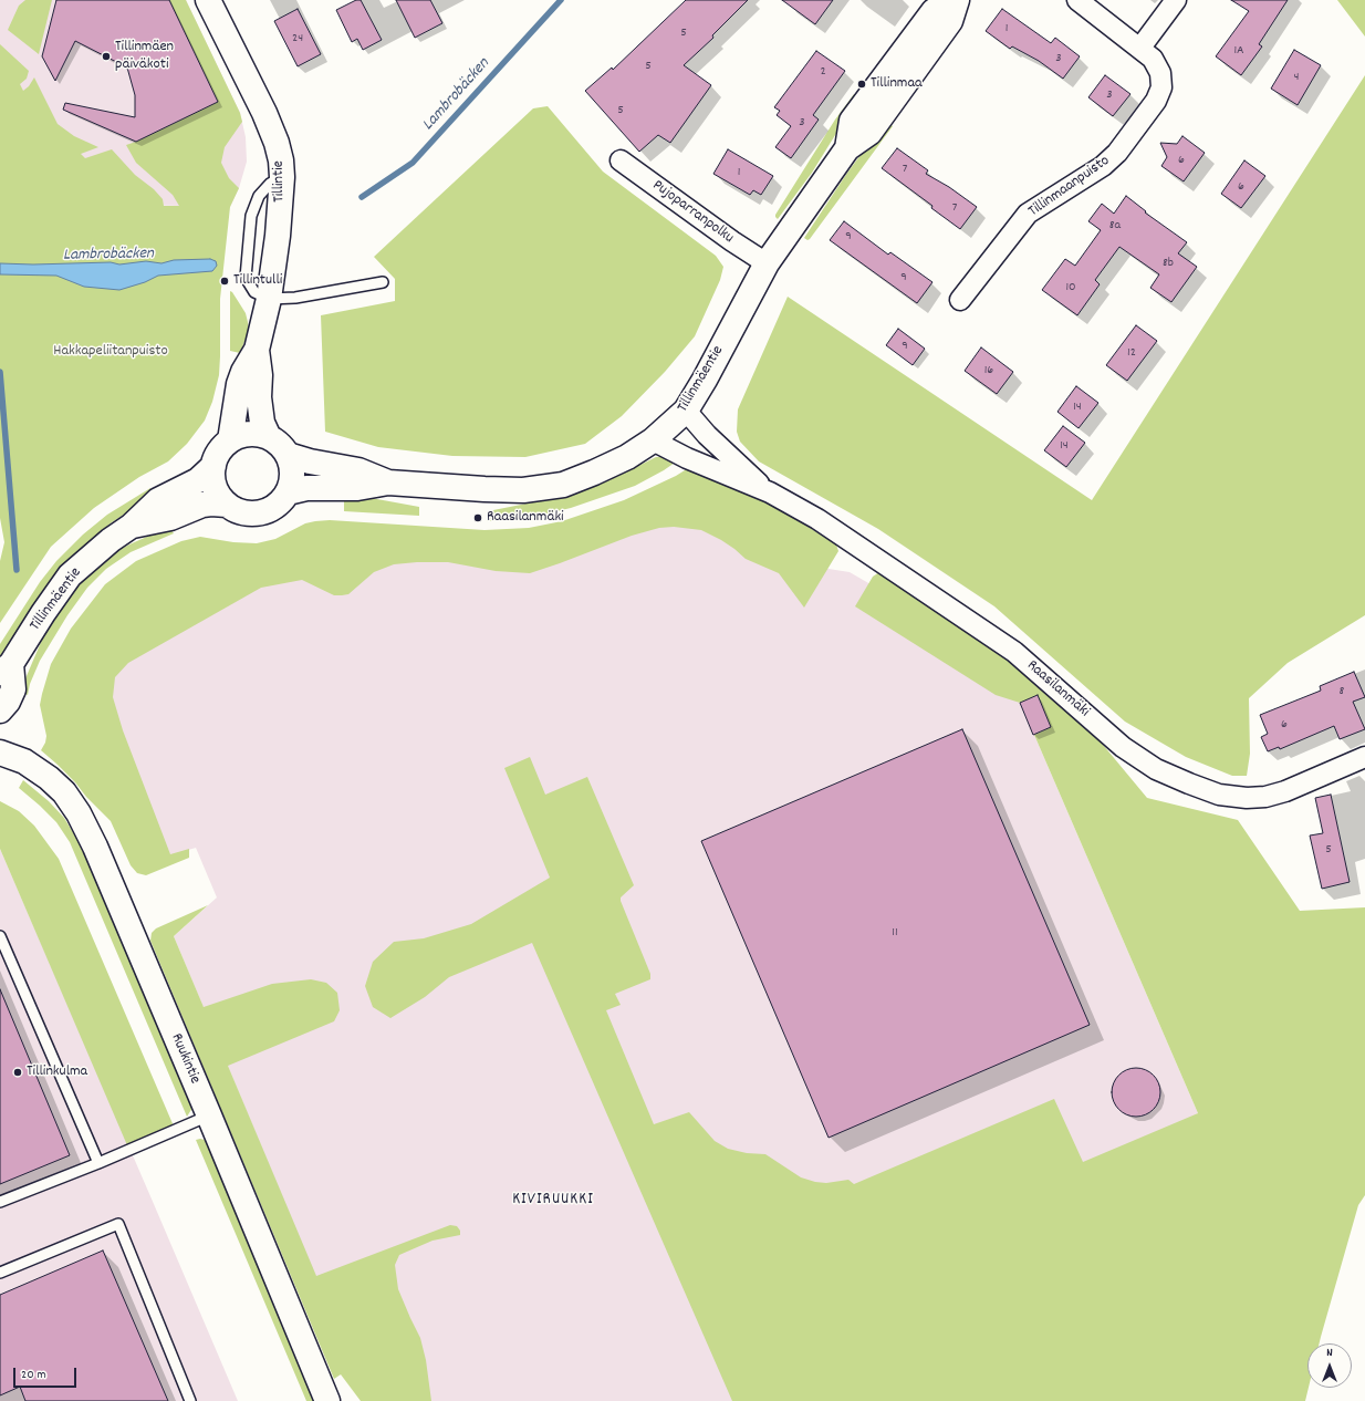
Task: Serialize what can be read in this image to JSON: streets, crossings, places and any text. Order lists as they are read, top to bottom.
{
  "streets": {
    "street": [
      "Tillintie",
      "Tillinmaanpuisto",
      "Pujoparranpolku",
      "Tillinmäentie",
      "Raasilanmäki",
      "Ruukintie"
    ]
  },
  "crossings": [
    ["Tillintie", "Tillinmäentie"],
    ["Pujoparranpolku", "Tillinmäentie"],
    ["Tillinmäentie", "Raasilanmäki"]
  ],
  "districts": ["KIVIRUUKKI"],
  "water": ["Lambrobäcken"],
  "parks": ["Hakkapeliitanpuisto"],
  "places": [
    "Tillinmäen päiväkoti",
    "Tillinmaa",
    "Tillintulli",
    "Raasilanmäki",
    "Tillinkulma"
  ],
  "house_numbers": [
    "1",
    "5",
    "24",
    "1A",
    "3",
    "5",
    "2",
    "4",
    "3",
    "5",
    "3",
    "6",
    "7",
    "1",
    "6",
    "7",
    "8a",
    "9",
    "8b",
    "9",
    "10",
    "9",
    "12",
    "16",
    "14",
    "14",
    "8",
    "6",
    "5",
    "11"
  ],
  "scale_bar": "20 m",
  "north": "top"
}
